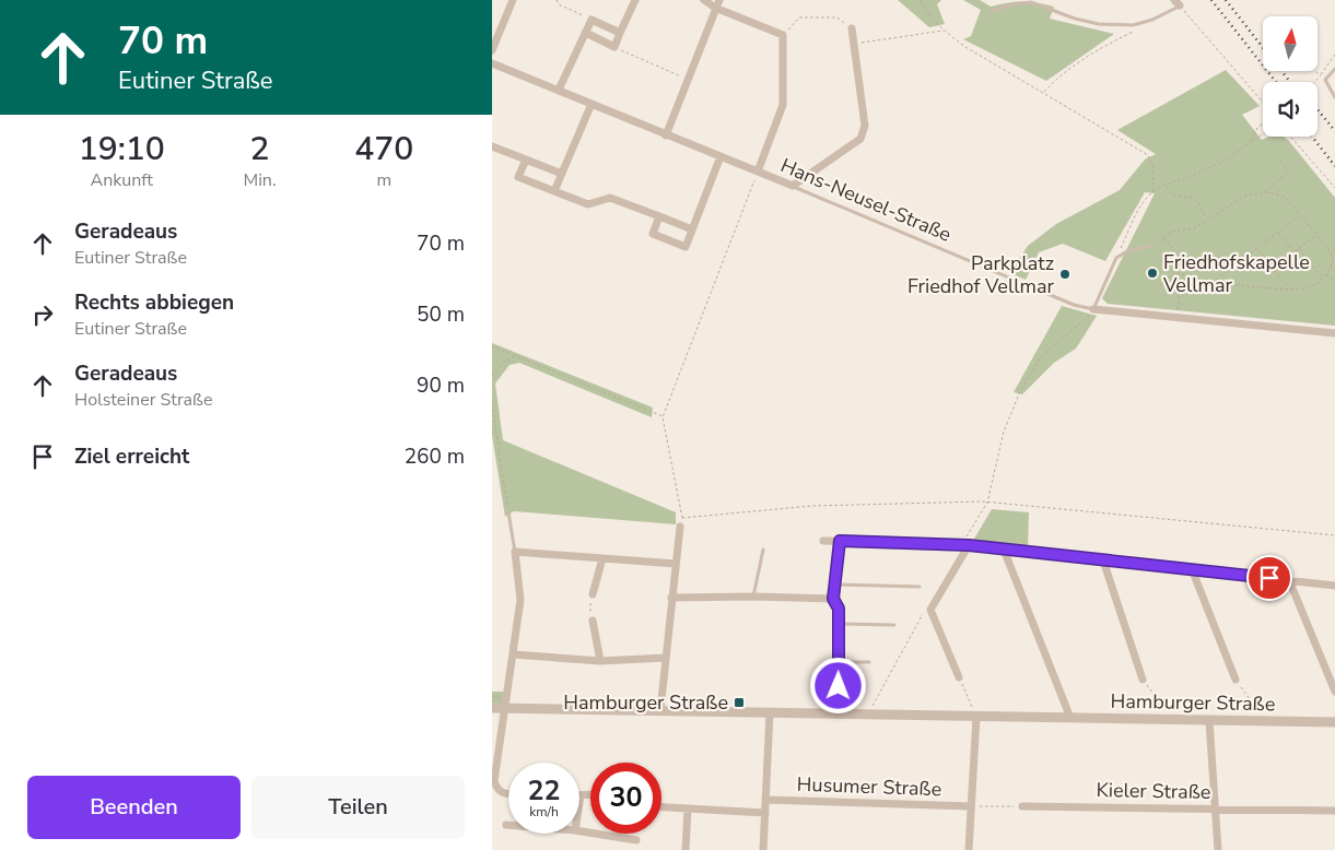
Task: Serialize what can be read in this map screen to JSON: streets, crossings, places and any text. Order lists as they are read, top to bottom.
{
  "streets": {
    "street": [
      "Hans-Neusel-Straße",
      "Hamburger Straße",
      "Husumer Straße",
      "Kieler Straße"
    ]
  },
  "places": {
    "other": ["Friedhofskapelle Vellmar", "Parkplatz Friedhof Vellmar"],
    "transit": ["Hamburger Straße"]
  },
  "north": "top",
  "page": {
    "turn": ["70 m", "Eutiner Straße"],
    "eta": [
      "19:10",
      "Ankunft",
      "2",
      "Min.",
      "470",
      "m"
    ],
    "list": [
      {
        "name": "Geradeaus",
        "note": "Eutiner Straße",
        "value": "70 m"
      },
      {
        "name": "Rechts abbiegen",
        "note": "Eutiner Straße",
        "value": "50 m"
      },
      {
        "name": "Geradeaus",
        "note": "Holsteiner Straße",
        "value": "90 m"
      },
      {
        "name": "Ziel erreicht",
        "value": "260 m"
      }
    ],
    "speed": "22 km/h",
    "limit": "30",
    "buttons": ["Beenden", "Teilen"]
  }
}
